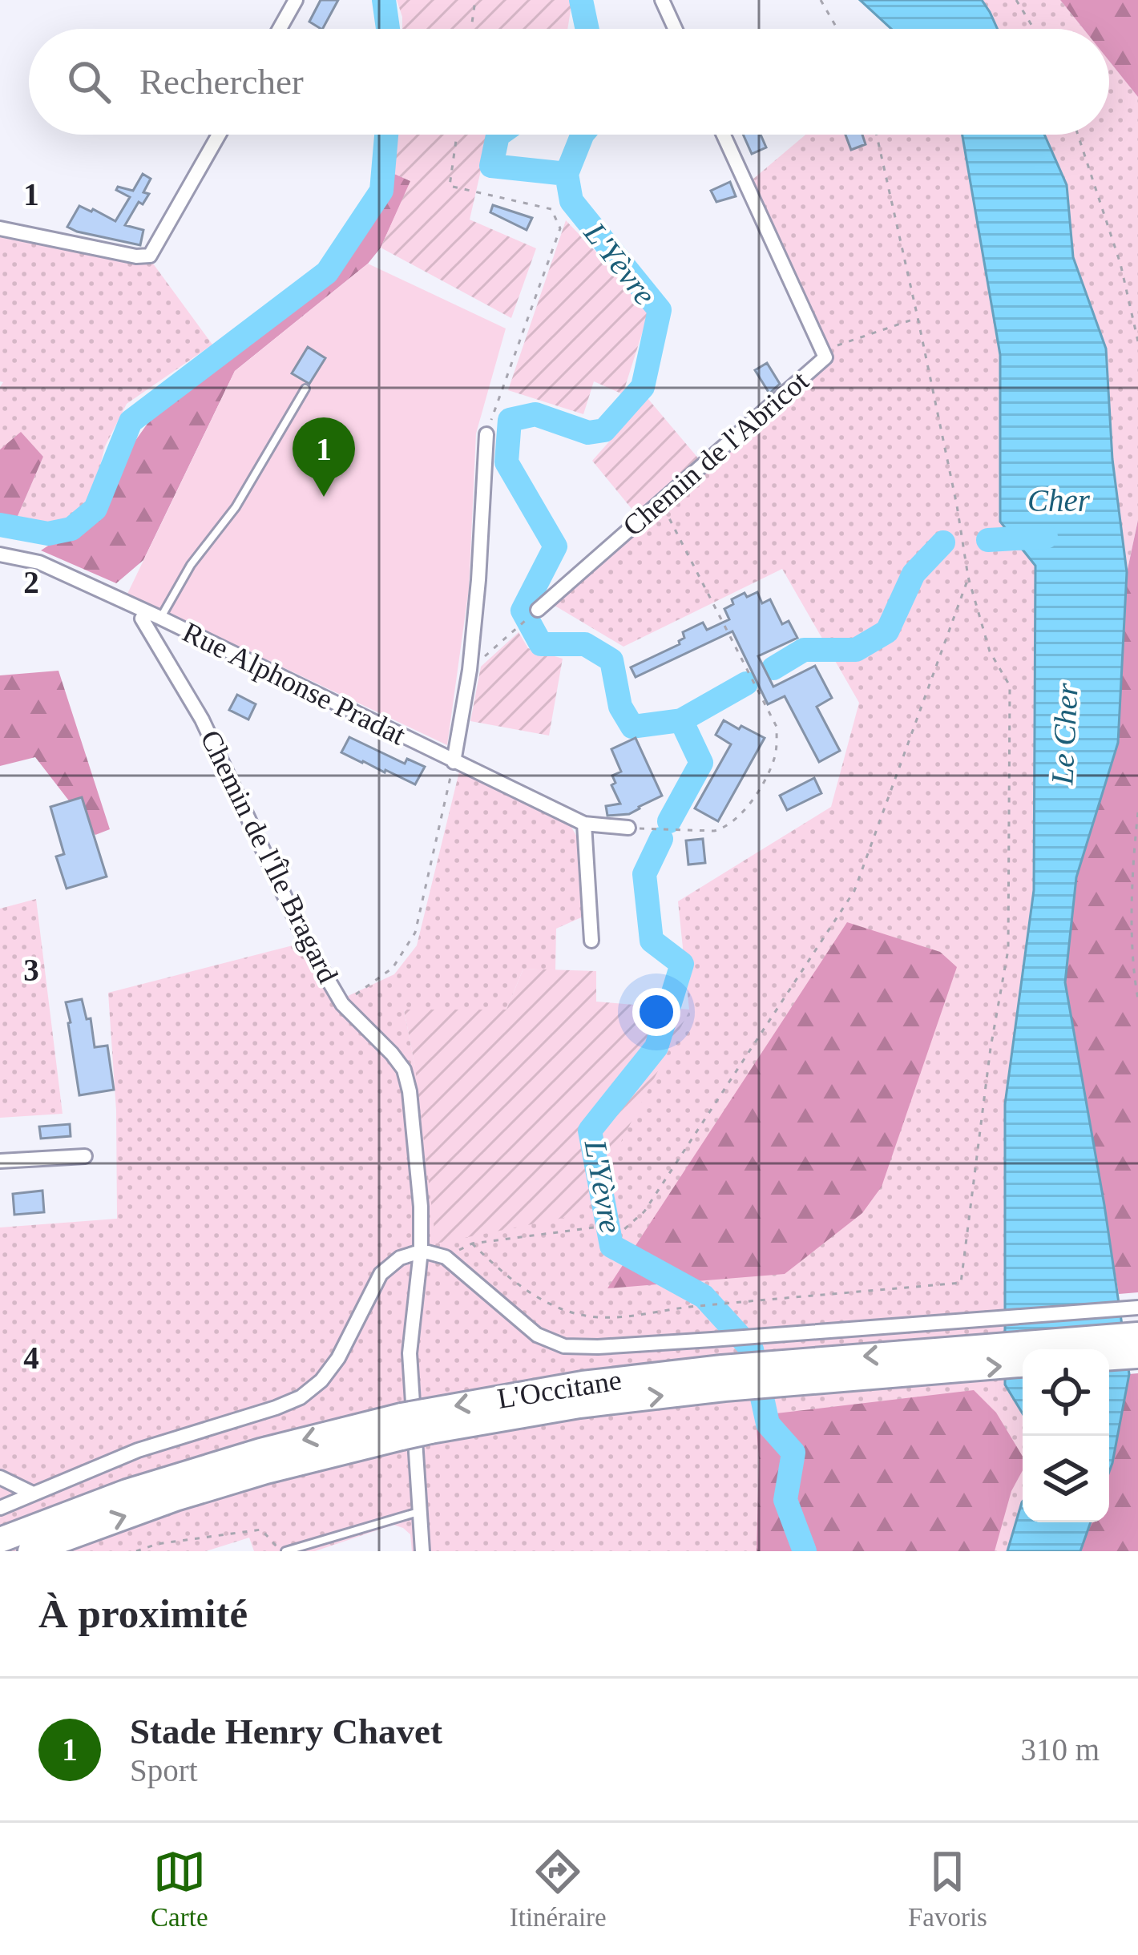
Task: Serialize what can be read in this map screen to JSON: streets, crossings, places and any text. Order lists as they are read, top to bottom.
{
  "streets": {
    "highway": ["L'Occitane"],
    "street": ["Chemin de l'Abricot", "Rue Alphonse Pradat", "Chemin de l'Île Bragard"]
  },
  "crossings": [
    ["Rue Alphonse Pradat", "Chemin de l'Île Bragard"]
  ],
  "water": ["L'Yèvre", "Cher", "Le Cher"],
  "page": {
    "search": "Rechercher",
    "pins": "1",
    "heading": "À proximité",
    "list": [
      {
        "mark": "1",
        "name": "Stade Henry Chavet",
        "note": "Sport",
        "value": "310 m"
      }
    ],
    "nav": ["Carte", "Itinéraire", "Favoris"]
  },
  "grid": {
    "rows": [
      "1",
      "2",
      "3",
      "4"
    ]
  }
}
